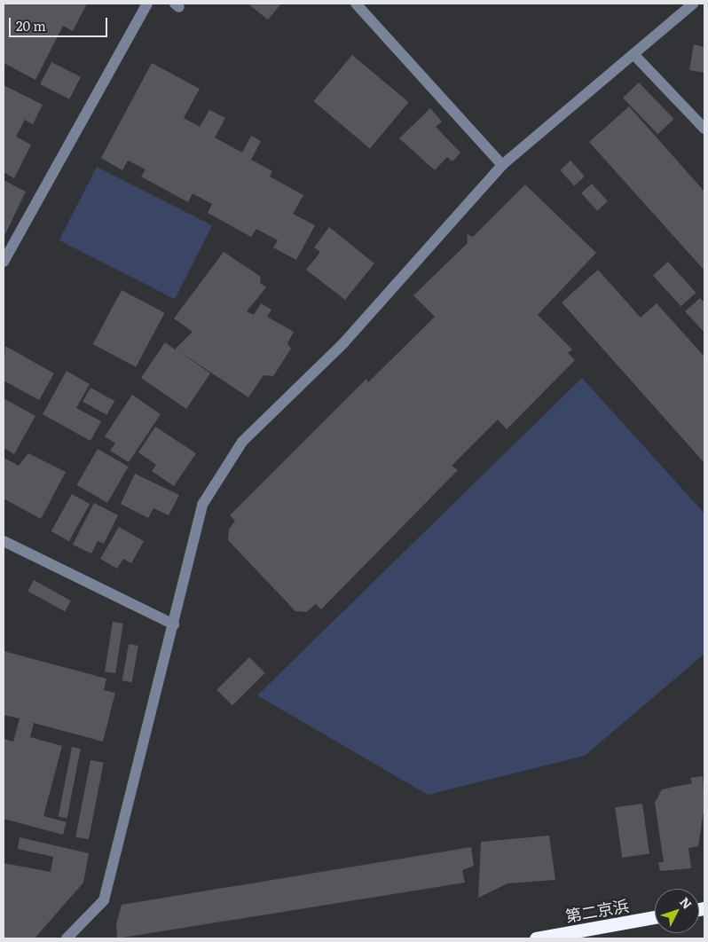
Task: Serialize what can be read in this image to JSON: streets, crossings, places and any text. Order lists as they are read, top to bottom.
{
  "streets": {
    "highway": ["第二京浜"]
  },
  "scale_bar": "20 m",
  "north": "top right"
}
